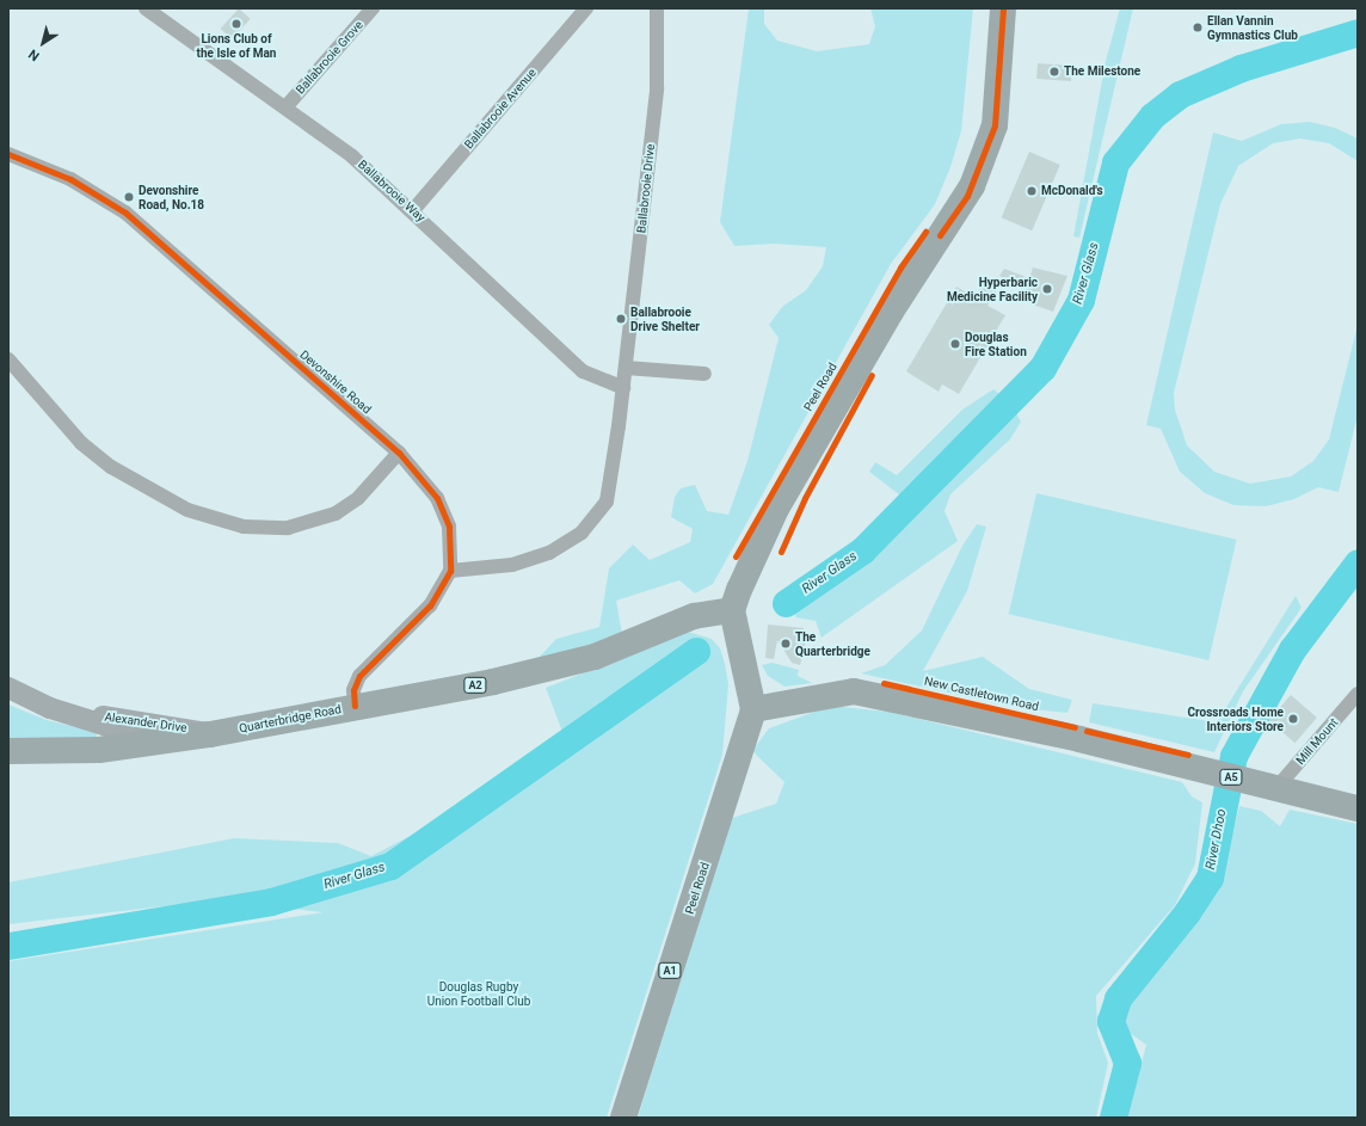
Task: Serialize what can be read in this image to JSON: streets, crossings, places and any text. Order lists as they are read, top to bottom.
{
  "streets": {
    "highway": [
      "Peel Road",
      "A2",
      "New Castletown Road",
      "Quarterbridge Road",
      "A5",
      "A1"
    ],
    "main road": ["Alexander Drive"],
    "street": [
      "Ballabrooie Grove",
      "Ballabrooie Avenue",
      "Ballabrooie Drive",
      "Ballabrooie Way",
      "Devonshire Road",
      "Mill Mount"
    ]
  },
  "crossings": [
    ["Ballabrooie Grove", "Ballabrooie Way"],
    ["Ballabrooie Avenue", "Ballabrooie Way"],
    ["Ballabrooie Drive", "Ballabrooie Way"],
    ["Ballabrooie Drive", "Devonshire Road"],
    ["Devonshire Road", "Quarterbridge Road"],
    ["Peel Road", "New Castletown Road"],
    ["Peel Road", "Quarterbridge Road"],
    ["New Castletown Road", "Mill Mount"],
    ["Quarterbridge Road", "Alexander Drive"]
  ],
  "water": ["River Glass", "River Dhoo"],
  "parks": ["Douglas Rugby Union Football Club"],
  "places": [
    "Lions Club of the Isle of Man",
    "Ellan Vannin Gymnastics Club",
    "The Milestone",
    "McDonald's",
    "Devonshire Road, No.18",
    "Hyperbaric Medicine Facility",
    "Ballabrooie Drive Shelter",
    "Douglas Fire Station",
    "The Quarterbridge",
    "Crossroads Home Interiors Store"
  ],
  "north": "bottom left"
}
